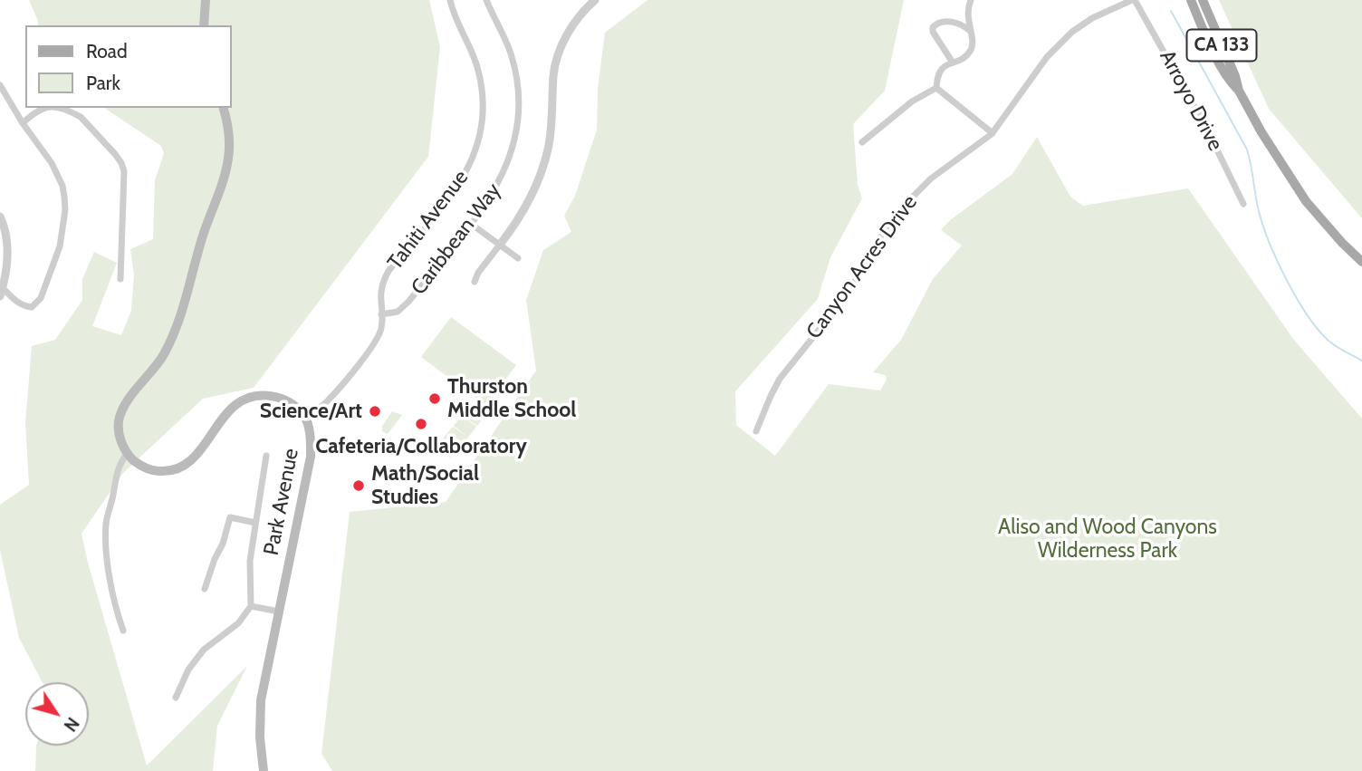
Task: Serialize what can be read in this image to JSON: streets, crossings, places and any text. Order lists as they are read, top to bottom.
{
  "streets": {
    "main road": ["CA 133", "Park Avenue"],
    "street": [
      "Arroyo Drive",
      "Tahiti Avenue",
      "Caribbean Way",
      "Canyon Acres Drive"
    ]
  },
  "crossings": [
    ["Arroyo Drive", "Canyon Acres Drive"],
    ["Tahiti Avenue", "Caribbean Way"],
    ["Tahiti Avenue", "Park Avenue"]
  ],
  "parks": ["Aliso and Wood Canyons Wilderness Park"],
  "places": [
    "Thurston Middle School",
    "Science/Art",
    "Cafeteria/Collaboratory",
    "Math/Social Studies"
  ],
  "legend": ["Road", "Park"],
  "north": "bottom right"
}
